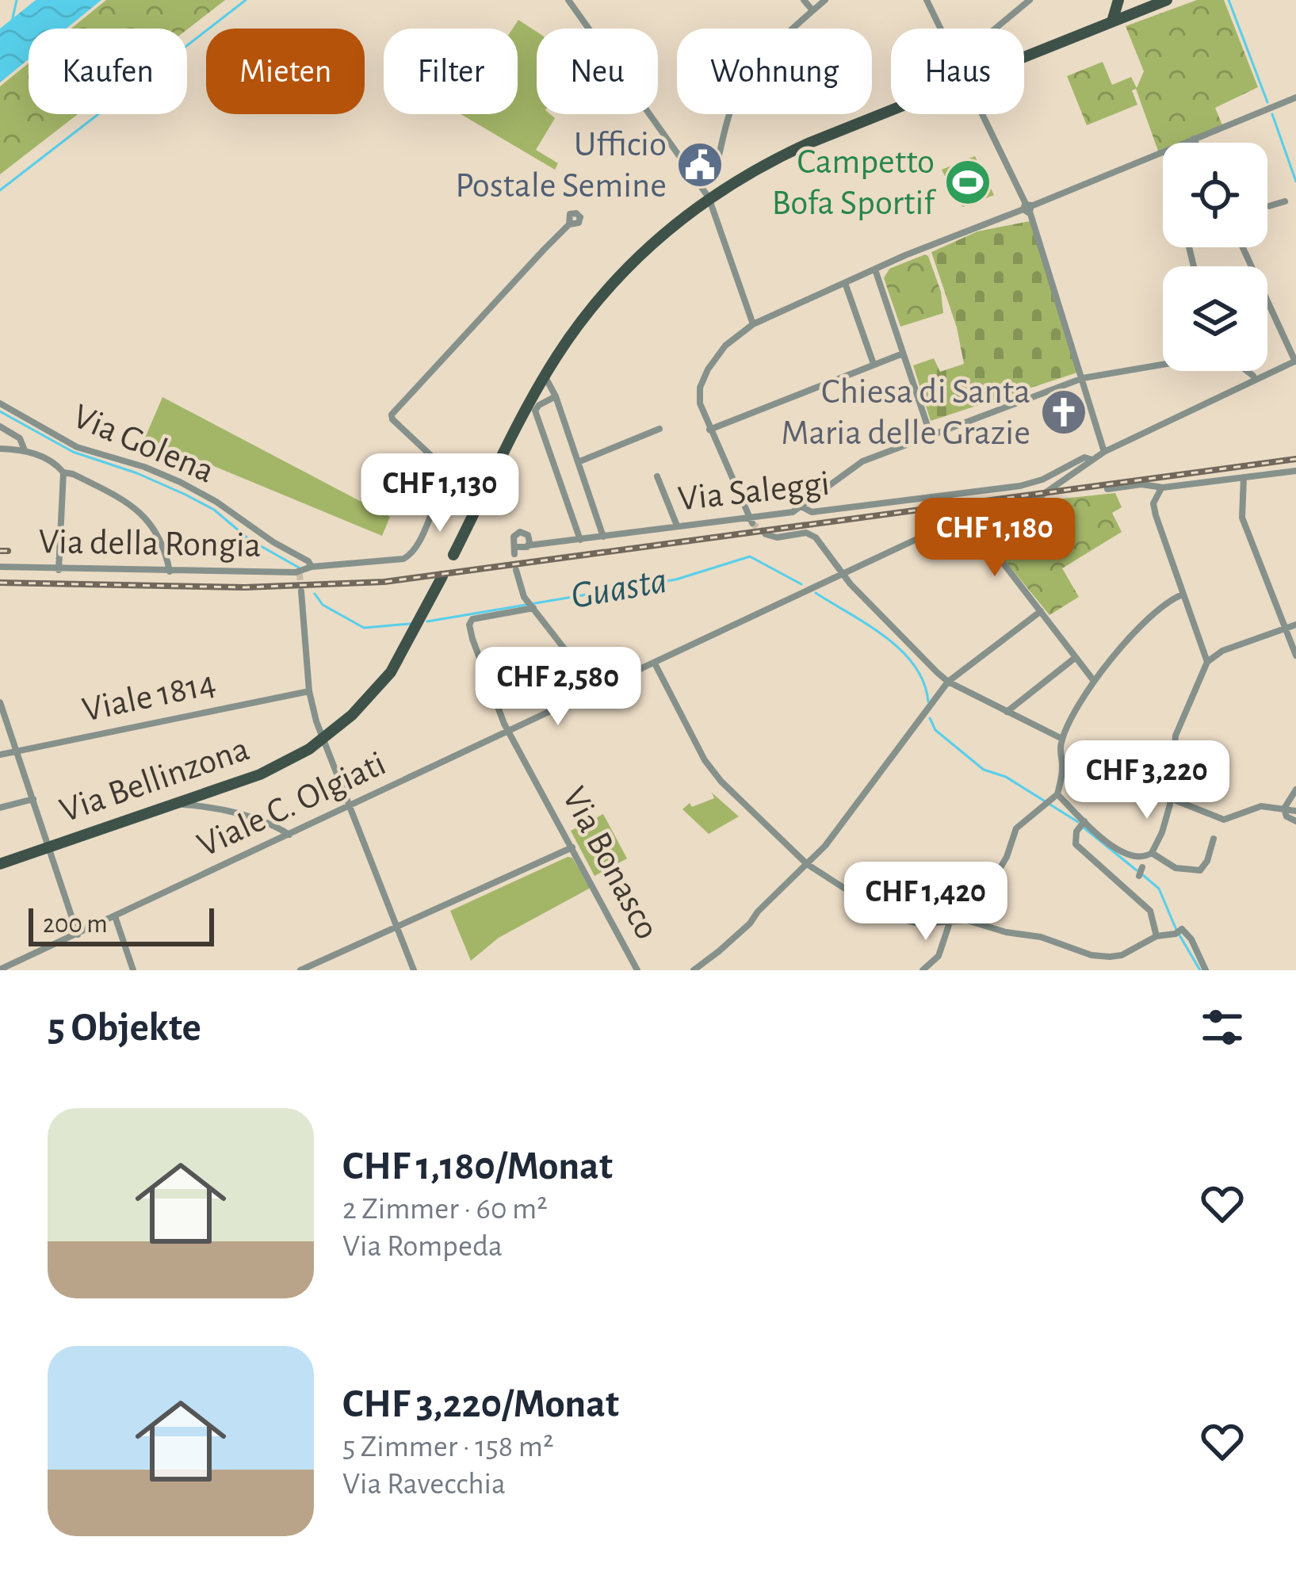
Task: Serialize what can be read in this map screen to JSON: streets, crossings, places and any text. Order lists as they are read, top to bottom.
{
  "streets": {
    "main road": ["Via Bellinzona"],
    "street": [
      "Via Golena",
      "Via Saleggi",
      "Via della Rongia",
      "Viale 1814",
      "Viale C. Olgiati",
      "Via Bonasco"
    ]
  },
  "crossings": [
    ["Via Golena", "Via della Rongia"],
    ["Via Saleggi", "Viale C. Olgiati"],
    ["Viale C. Olgiati", "Via Bonasco"]
  ],
  "water": ["Guasta"],
  "places": {
    "public building": ["Ufficio Postale Semine"],
    "sports": ["Campetto Bofa Sportif"],
    "church": ["Chiesa di Santa Maria delle Grazie"]
  },
  "scale_bar": "200 m",
  "page": {
    "chip": [
      "Kaufen",
      "Mieten",
      "Filter",
      "Neu",
      "Wohnung",
      "Haus"
    ],
    "price": [
      "CHF 1,130",
      "CHF 1,180",
      "CHF 2,580",
      "CHF 3,220",
      "CHF 1,420"
    ],
    "scale": "200 m",
    "heading": "5 Objekte",
    "list": [
      {
        "name": "CHF 1,180/Monat",
        "note": "2 Zimmer · 60 m² · Via Rompeda"
      },
      {
        "name": "CHF 3,220/Monat",
        "note": "5 Zimmer · 158 m² · Via Ravecchia"
      }
    ]
  }
}
